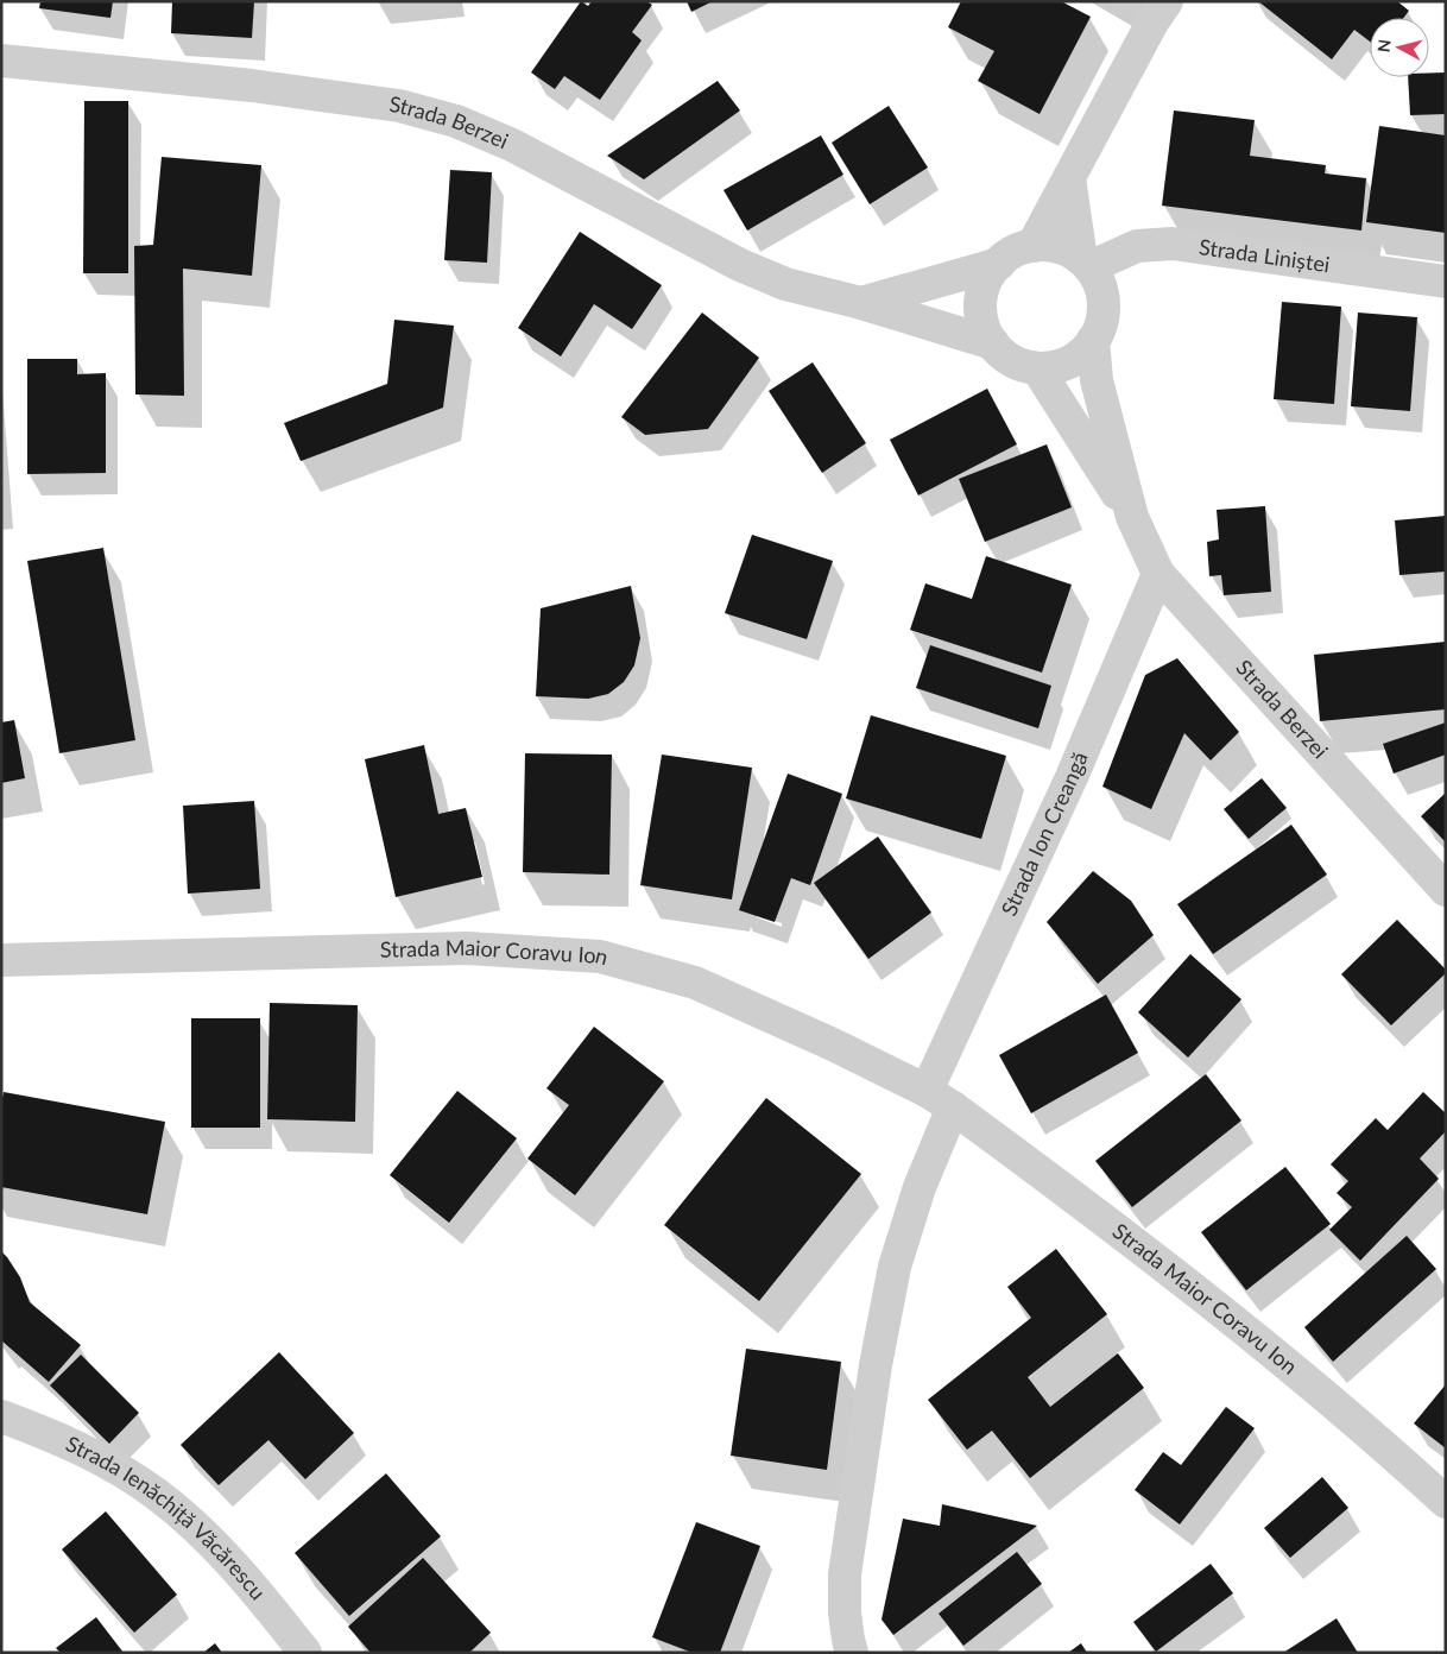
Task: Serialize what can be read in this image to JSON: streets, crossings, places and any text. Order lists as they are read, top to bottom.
{
  "streets": {
    "street": [
      "Strada Berzei",
      "Strada Liniștei",
      "Strada Ion Creangă",
      "Strada Maior Coravu Ion",
      "Strada Ienăchiță Văcărescu"
    ]
  },
  "crossings": [
    ["Strada Berzei", "Strada Liniștei"],
    ["Strada Berzei", "Strada Ion Creangă"],
    ["Strada Ion Creangă", "Strada Maior Coravu Ion"]
  ],
  "north": "left"
}
